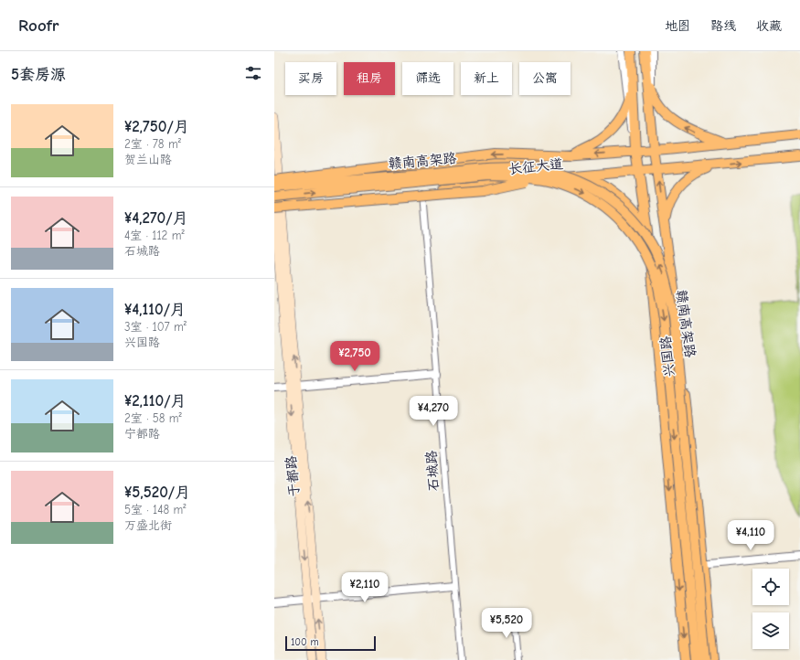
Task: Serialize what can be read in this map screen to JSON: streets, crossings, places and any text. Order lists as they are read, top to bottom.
{
  "streets": {
    "main road": [
      "赣南高架路",
      "长征大道",
      "兴国路",
      "于都路"
    ],
    "street": ["石城路"]
  },
  "crossings": [
    ["赣南高架路", "长征大道"],
    ["赣南高架路", "于都路"],
    ["长征大道", "兴国路"],
    ["长征大道", "石城路"],
    ["长征大道", "于都路"]
  ],
  "scale_bar": "100 m",
  "page": {
    "header": "Roofr",
    "nav": ["地图", "路线", "收藏"],
    "heading": "5套房源",
    "chip": [
      "买房",
      "租房",
      "筛选",
      "新上",
      "公寓"
    ],
    "list": [
      {
        "name": "¥2,750/月",
        "note": "2室 · 78 m² · 贺兰山路"
      },
      {
        "name": "¥4,270/月",
        "note": "4室 · 112 m² · 石城路"
      },
      {
        "name": "¥4,110/月",
        "note": "3室 · 107 m² · 兴国路"
      },
      {
        "name": "¥2,110/月",
        "note": "2室 · 58 m² · 宁都路"
      },
      {
        "name": "¥5,520/月",
        "note": "5室 · 148 m² · 万盛北街"
      }
    ],
    "price": [
      "¥2,750",
      "¥4,270",
      "¥4,110",
      "¥2,110",
      "¥5,520"
    ],
    "scale": "100 m"
  }
}
